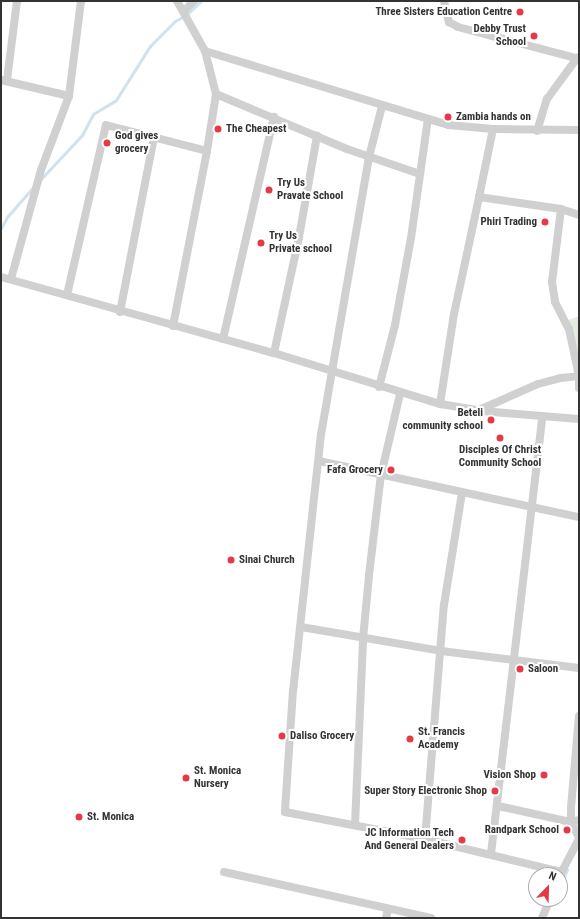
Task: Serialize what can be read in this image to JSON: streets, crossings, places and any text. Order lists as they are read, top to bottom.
{
  "places": [
    "Three Sisters Education Centre",
    "Debby Trust School",
    "Zambia hands on",
    "The Cheapest",
    "God gives grocery",
    "Try Us Pravate School",
    "Phiri Trading",
    "Try Us Private school",
    "Beteli community school",
    "Disciples Of Christ Community School",
    "Fafa Grocery",
    "Sinai Church",
    "Saloon",
    "Daliso Grocery",
    "St. Francis Academy",
    "Vision Shop",
    "St. Monica Nursery",
    "Super Story Electronic Shop",
    "St. Monica",
    "Randpark School",
    "JC Information Tech And General Dealers"
  ],
  "north": "top right"
}
